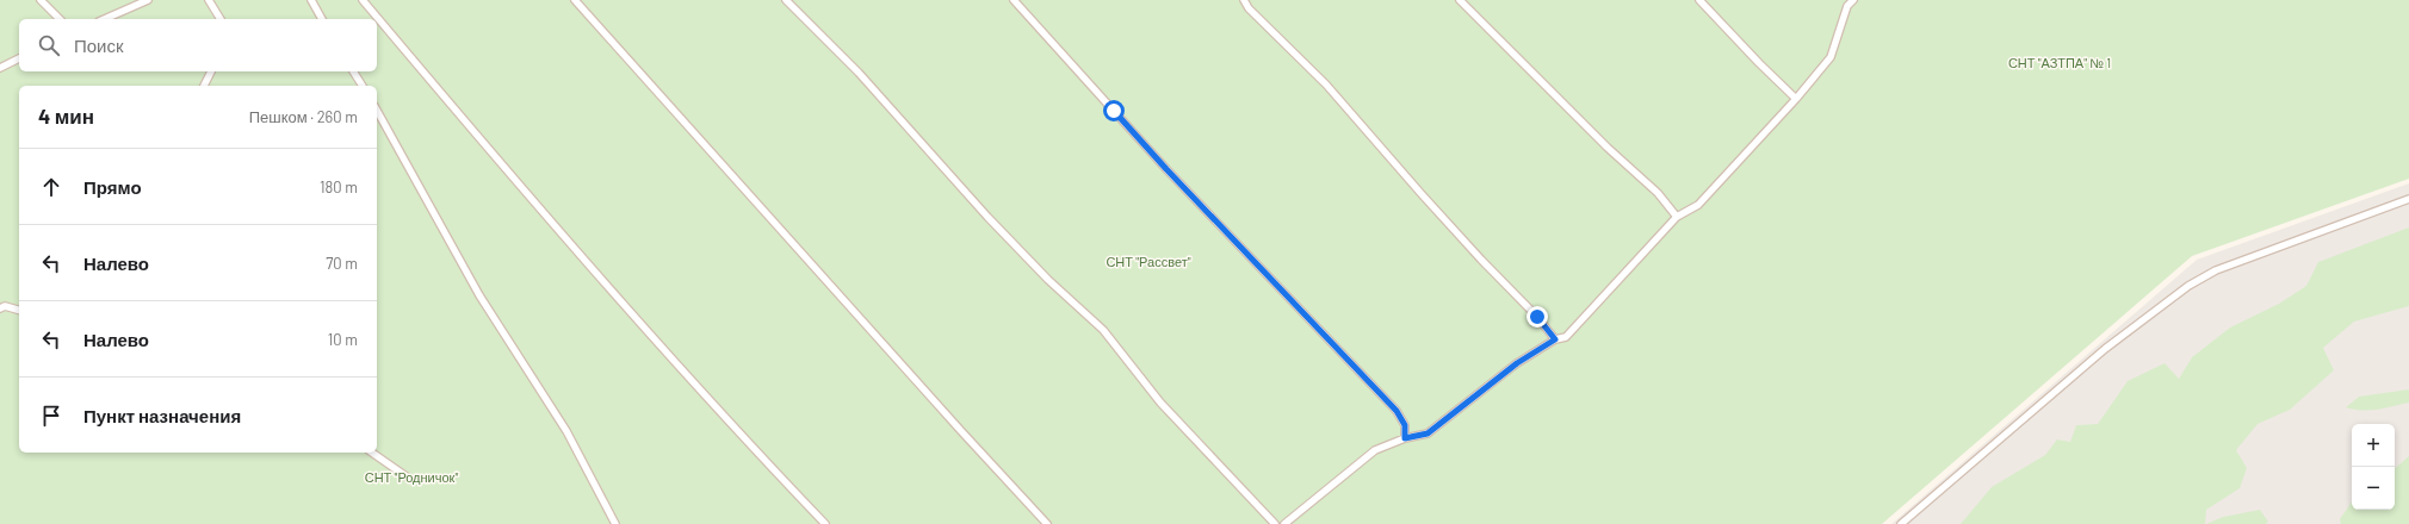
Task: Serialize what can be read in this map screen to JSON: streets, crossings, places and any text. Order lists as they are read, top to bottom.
{
  "parks": ["СНТ \"АЗТПА\" № 1", "СНТ \"Рассвет\"", "СНТ \"Родничок\""],
  "page": {
    "search": "Поиск",
    "heading": ["4 мин", "Пешком · 260 m"],
    "list": [
      ["Прямо", "180 m"],
      ["Налево", "70 m"],
      ["Налево", "10 m"],
      "Пункт назначения"
    ],
    "map_buttons": ["+", "−"]
  }
}
